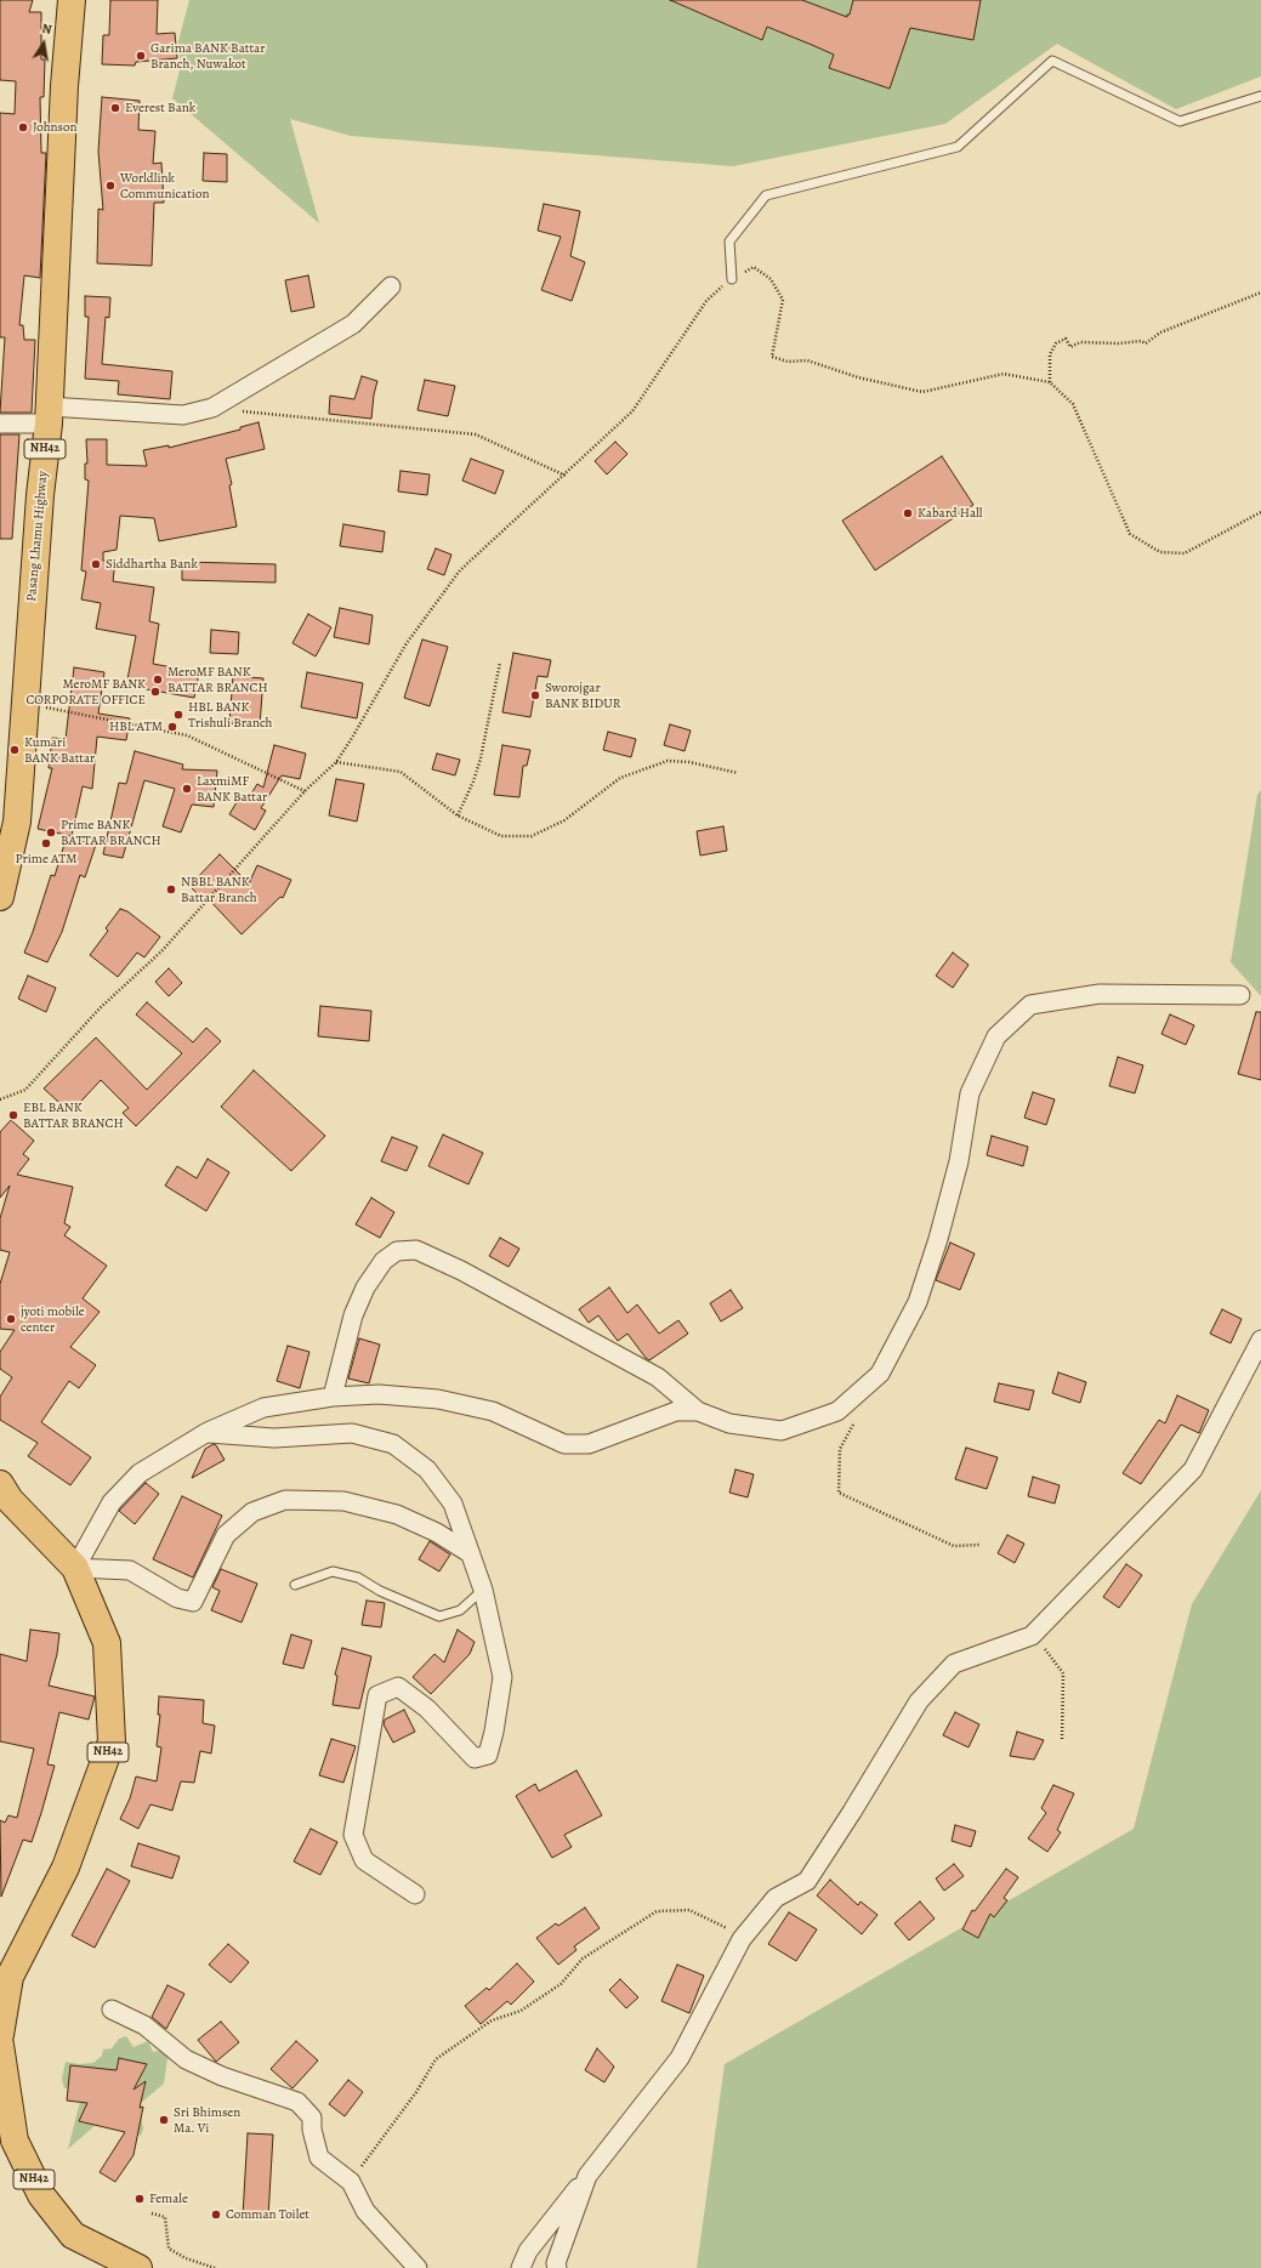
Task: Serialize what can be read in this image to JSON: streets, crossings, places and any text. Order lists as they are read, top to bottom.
{
  "streets": {
    "main road": ["NH42", "Pasang Lhamu Highway"]
  },
  "places": [
    "Garima BANK Battar Branch, Nuwakot",
    "Everest Bank",
    "Johnson",
    "Worldlink Communication",
    "Kabard Hall",
    "Siddhartha Bank",
    "MeroMF BANK BATTAR BRANCH",
    "MeroMF BANK CORPORATE OFFICE",
    "Sworojgar BANK BIDUR",
    "HBL BANK Trishuli Branch",
    "HBL ATM",
    "Kumari BANK Battar",
    "LaxmiMF BANK Battar",
    "Prime BANK BATTAR BRANCH",
    "Prime ATM",
    "NBBL BANK Battar Branch",
    "EBL BANK BATTAR BRANCH",
    "jyoti mobile center",
    "Sri Bhimsen Ma. Vi",
    "Female",
    "Comman Toilet"
  ],
  "north": "top"
}
